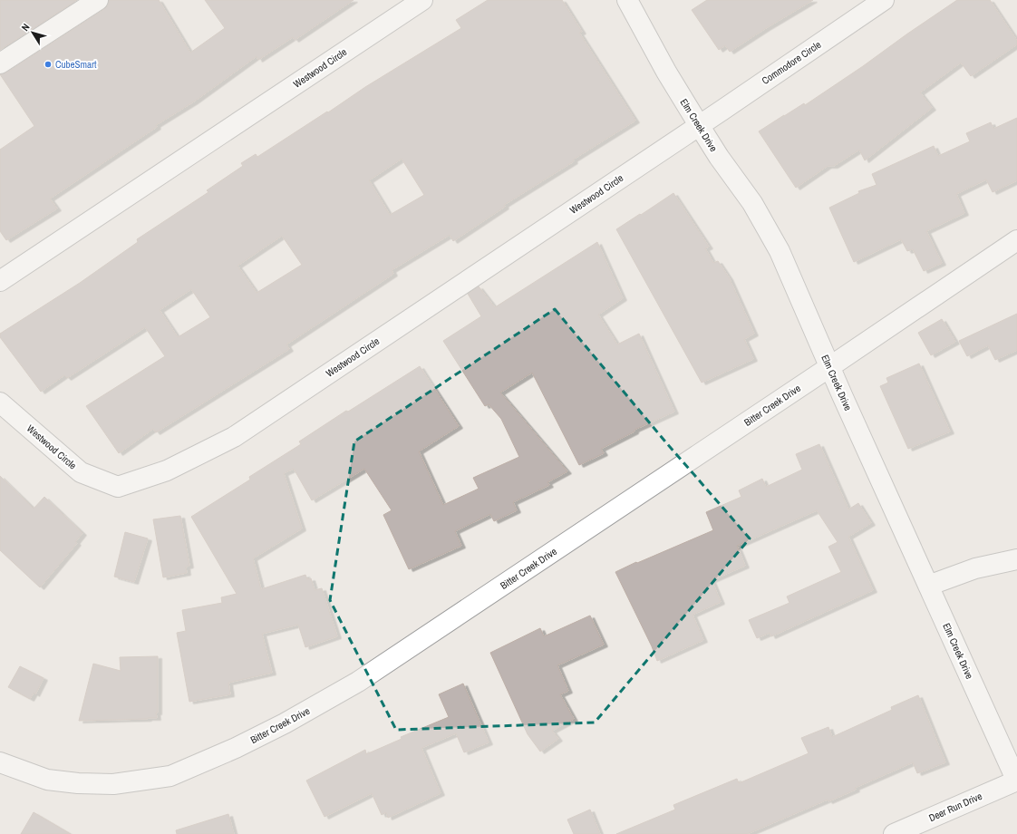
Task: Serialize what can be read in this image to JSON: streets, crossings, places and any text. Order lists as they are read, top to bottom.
{
  "streets": {
    "street": [
      "Commodore Circle",
      "Westwood Circle",
      "Elm Creek Drive",
      "Bitter Creek Drive",
      "Deer Run Drive"
    ]
  },
  "crossings": [
    ["Commodore Circle", "Westwood Circle"],
    ["Commodore Circle", "Elm Creek Drive"],
    ["Westwood Circle", "Elm Creek Drive"],
    ["Elm Creek Drive", "Bitter Creek Drive"],
    ["Elm Creek Drive", "Deer Run Drive"]
  ],
  "places": ["CubeSmart"],
  "north": "top left"
}
